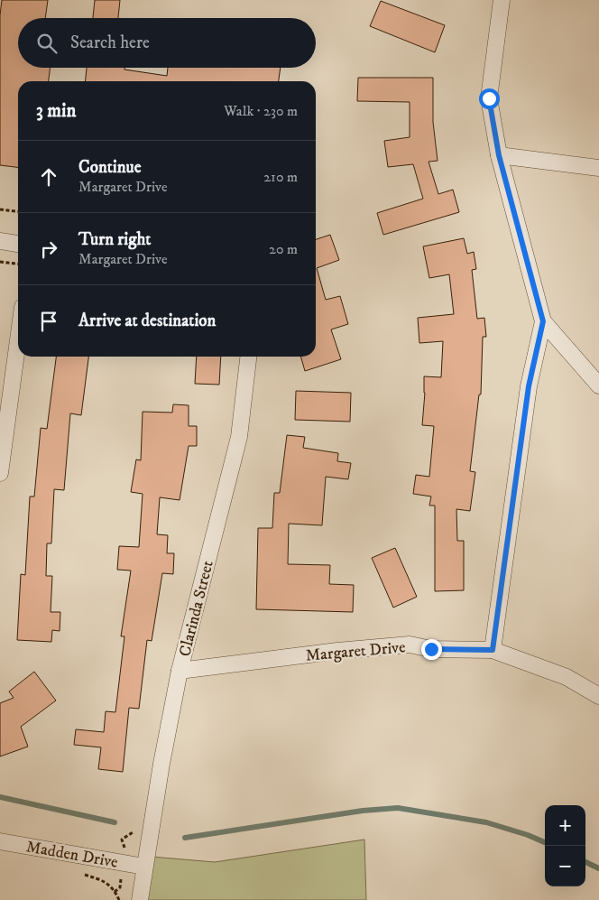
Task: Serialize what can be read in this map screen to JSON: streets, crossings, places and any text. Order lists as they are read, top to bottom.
{
  "streets": {
    "street": ["Clarinda Street", "Margaret Drive", "Madden Drive"]
  },
  "crossings": [
    ["Clarinda Street", "Margaret Drive"],
    ["Clarinda Street", "Madden Drive"]
  ],
  "page": {
    "search": "Search here",
    "heading": ["3 min", "Walk · 230 m"],
    "list": [
      ["Continue", "Margaret Drive", "210 m"],
      ["Turn right", "Margaret Drive", "20 m"],
      "Arrive at destination"
    ],
    "map_buttons": ["+", "−"]
  }
}
